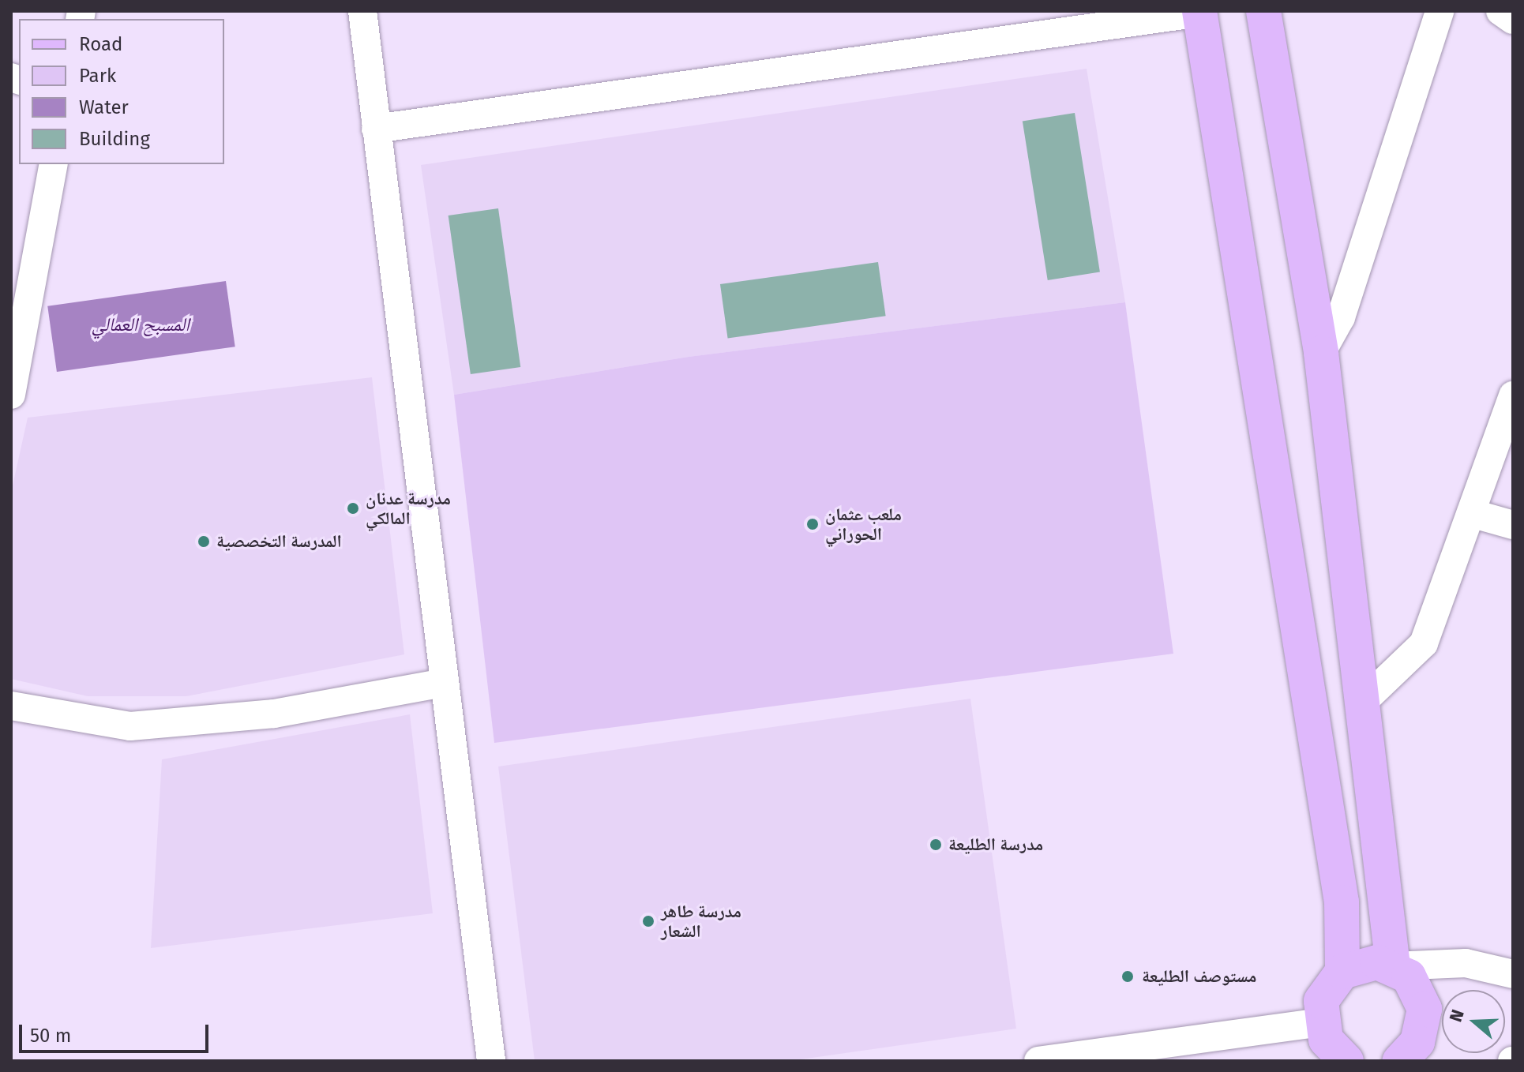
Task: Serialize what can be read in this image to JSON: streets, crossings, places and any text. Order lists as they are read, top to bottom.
{
  "water": ["المسبح العمالي"],
  "places": [
    "مدرسة عدنان المالكي",
    "ملعب عثمان الحوراني",
    "المدرسة التخصصية",
    "مدرسة الطليعة",
    "مدرسة طاهر الشعار",
    "مستوصف الطليعة"
  ],
  "legend": [
    "Road",
    "Park",
    "Water",
    "Building"
  ],
  "scale_bar": "50 m",
  "north": "left"
}
